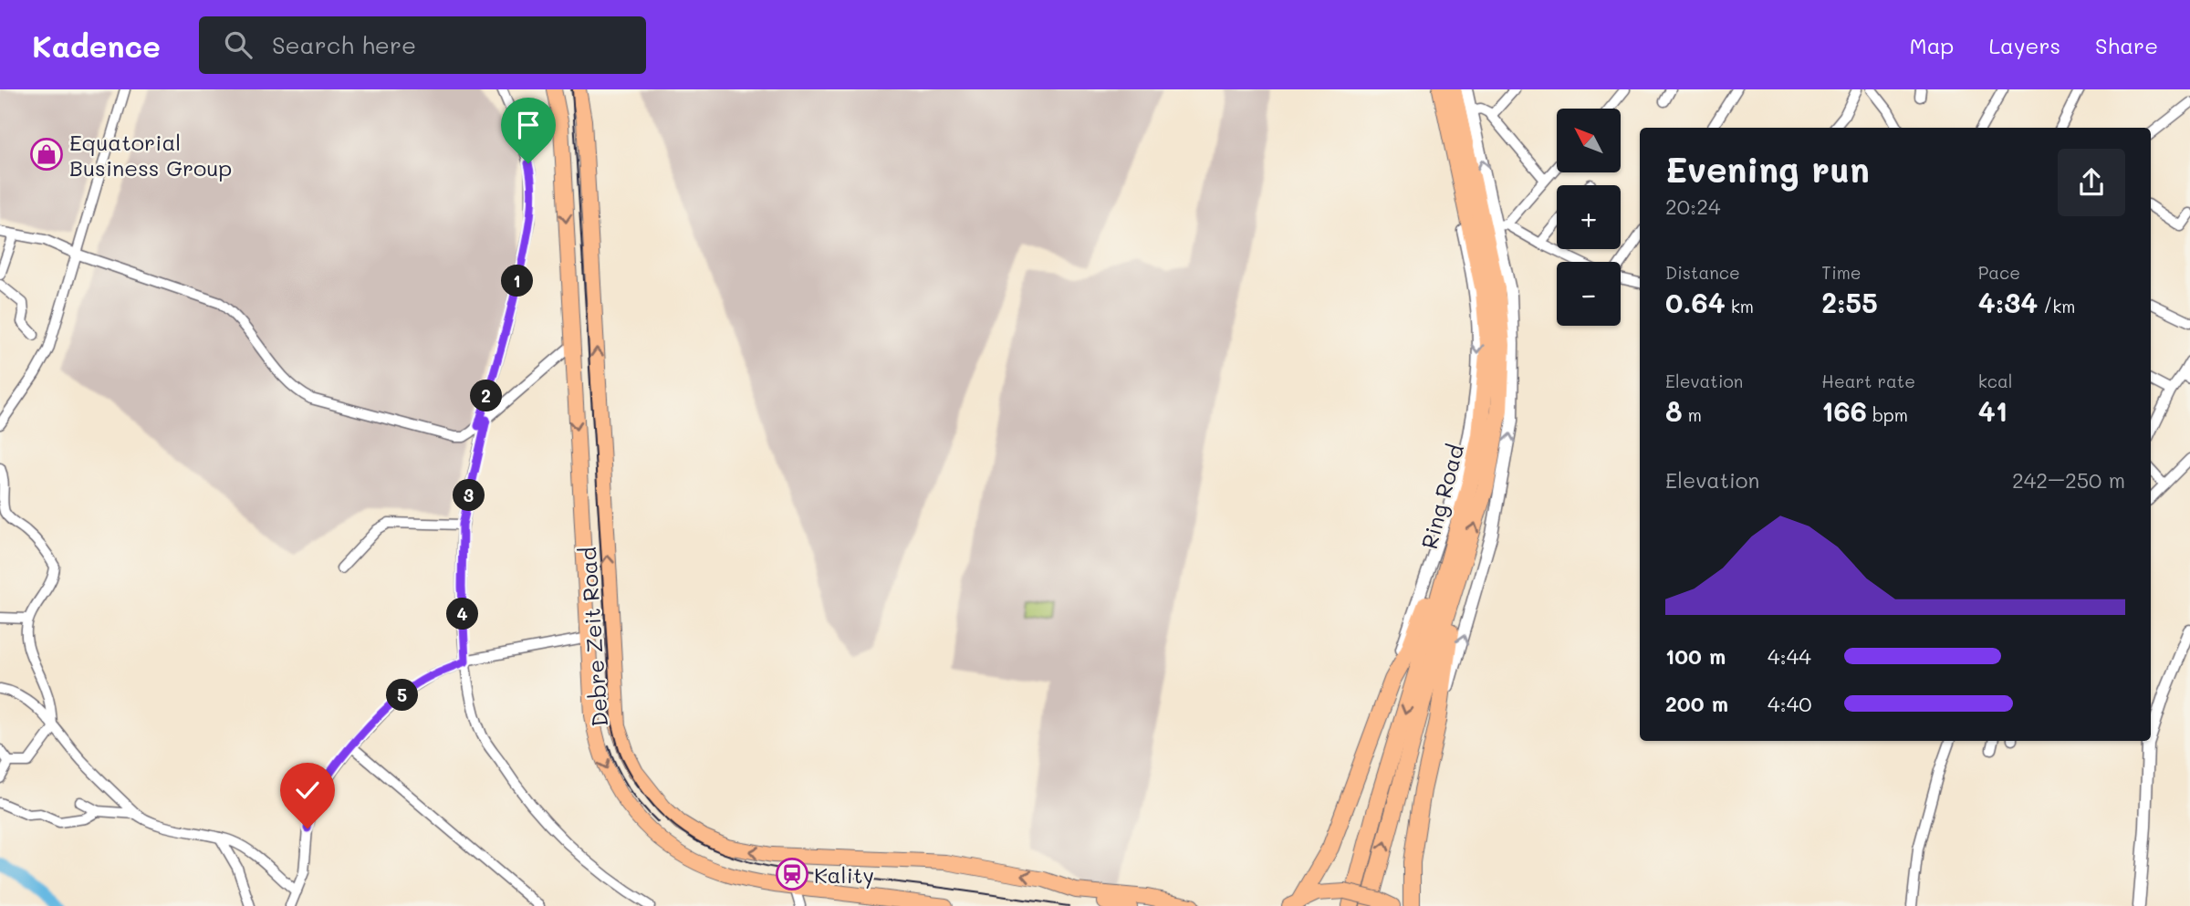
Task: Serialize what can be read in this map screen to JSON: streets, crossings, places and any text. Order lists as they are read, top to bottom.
{
  "streets": {
    "highway": ["Ring Road"],
    "main road": ["Debre Zeit Road"]
  },
  "places": {
    "shop": ["Equatorial Business Group"],
    "station": ["Kality"]
  },
  "north": "top left",
  "page": {
    "header": "Kadence",
    "search": "Search here",
    "nav": ["Map", "Layers", "Share"],
    "map_buttons": ["+", "−"],
    "heading": ["Evening run", "20:24"],
    "stats": [
      ["Distance", "0.64 km"],
      ["Time", "2:55"],
      ["Pace", "4:34 /km"],
      ["Elevation", "8 m"],
      ["Heart rate", "166 bpm"],
      ["kcal", "41"]
    ],
    "pins": [
      "1",
      "2",
      "3",
      "4",
      "5"
    ],
    "chart": ["Elevation", "242–250 m"],
    "list": [
      {
        "name": "100 m",
        "note": "4:44"
      },
      {
        "name": "200 m",
        "note": "4:40"
      }
    ]
  }
}
